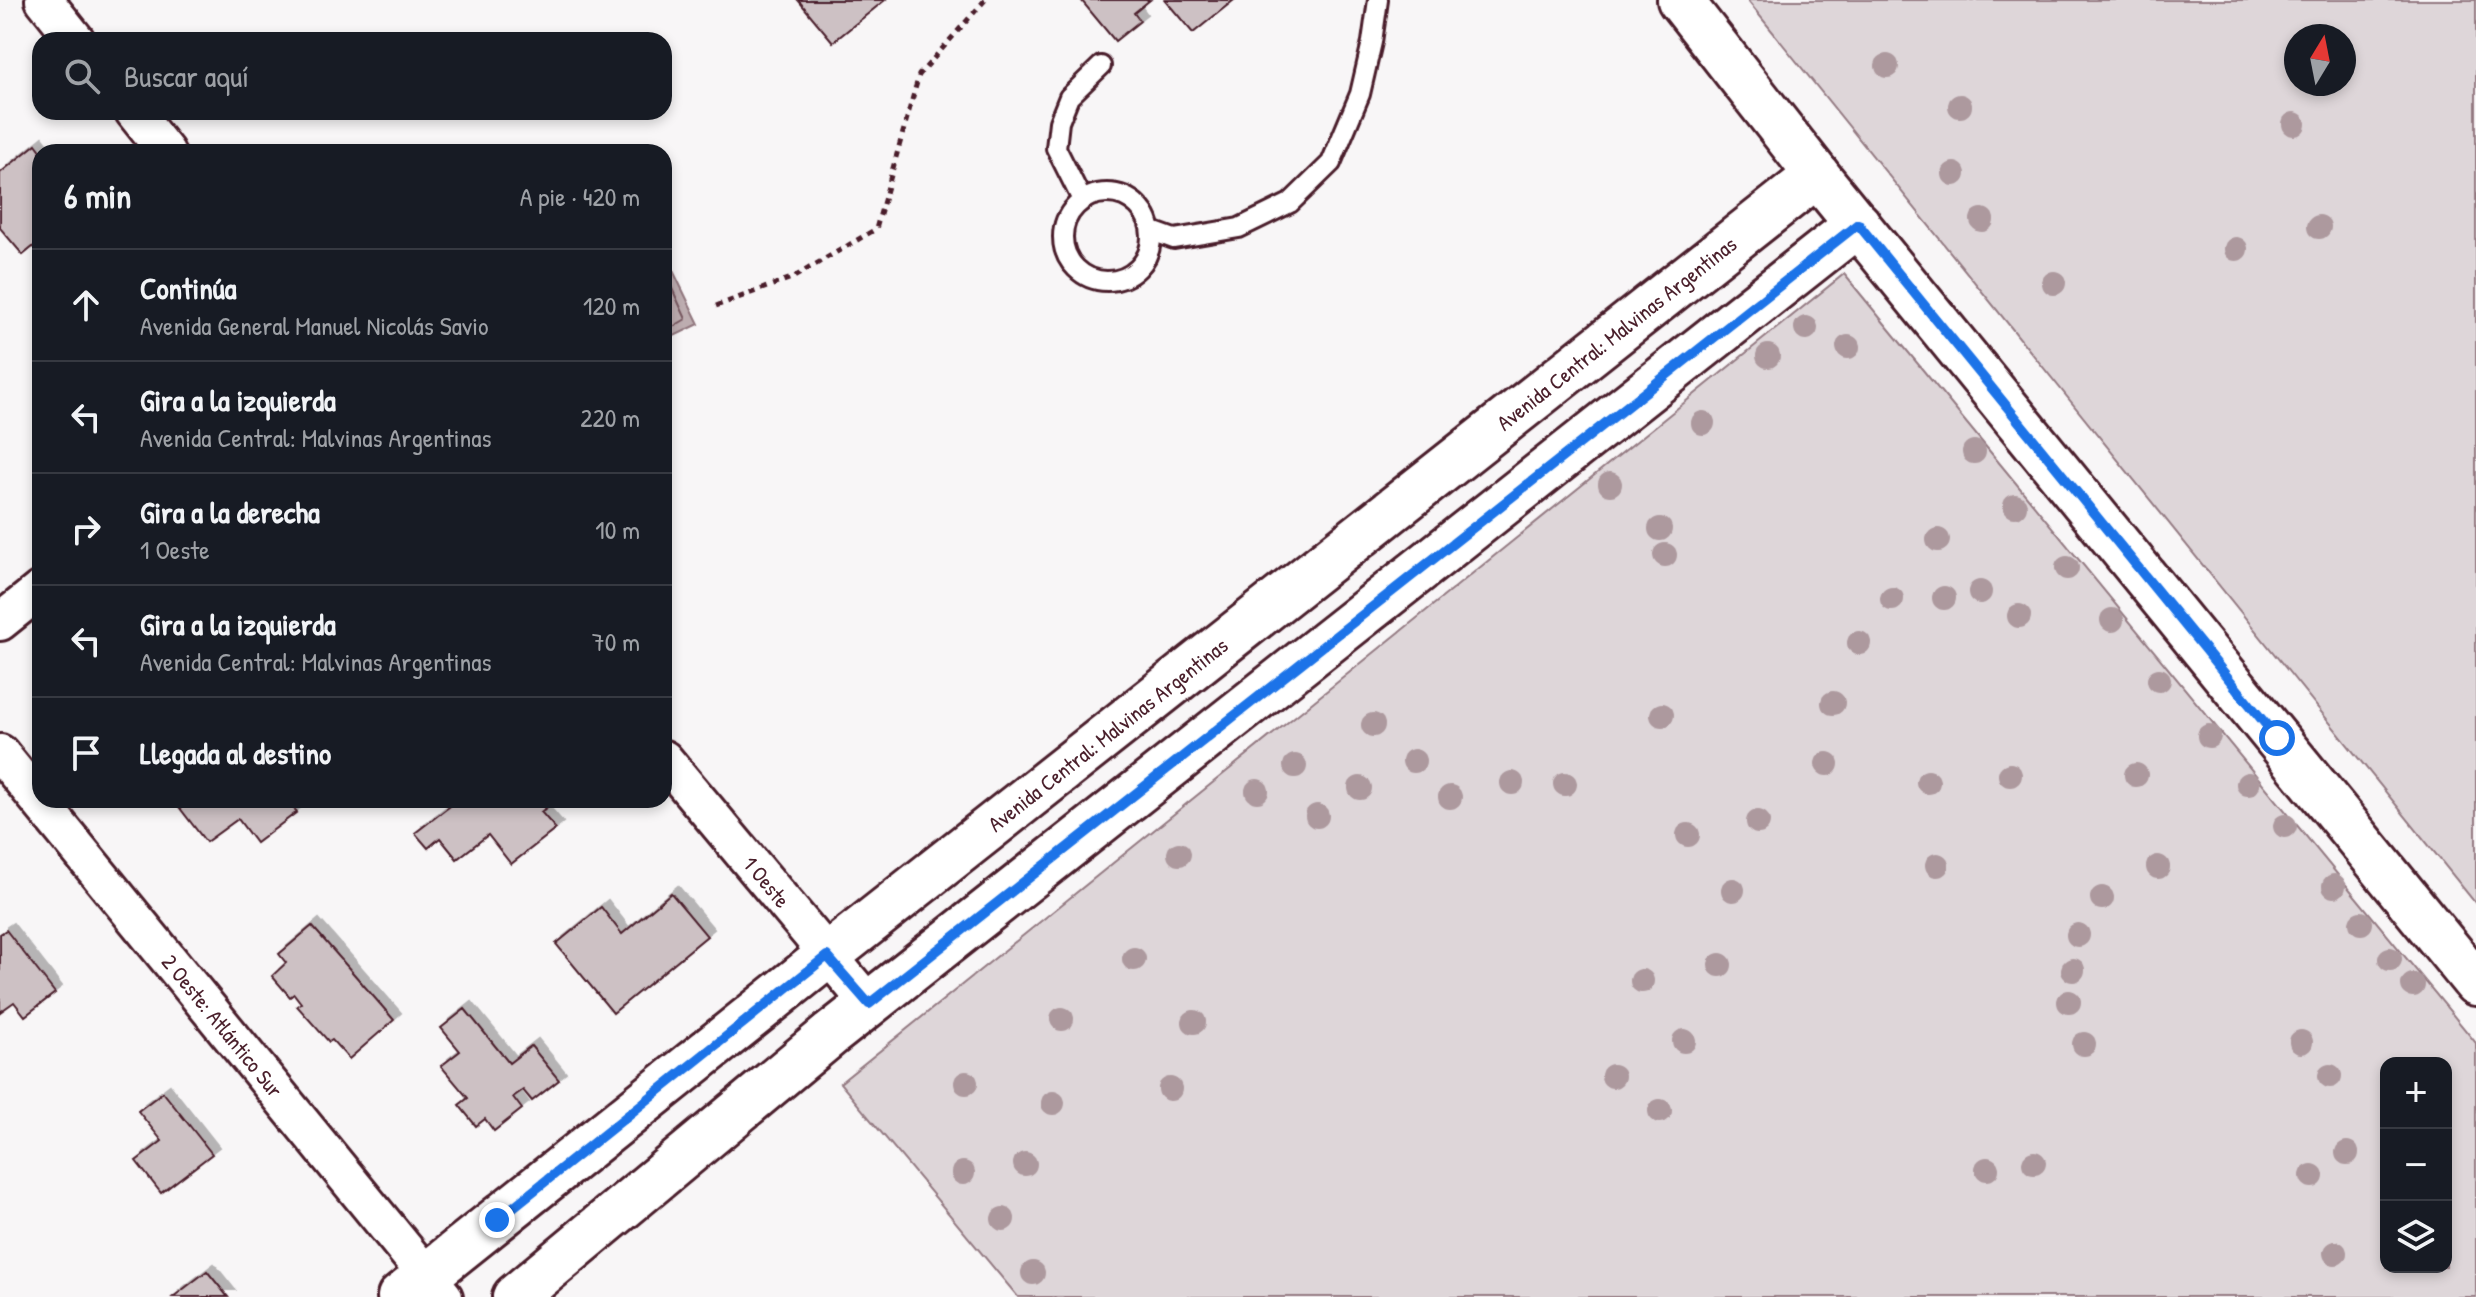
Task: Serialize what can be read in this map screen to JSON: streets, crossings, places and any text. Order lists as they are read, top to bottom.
{
  "streets": {
    "main road": ["Avenida Central: Malvinas Argentinas"],
    "street": ["1 Oeste", "2 Oeste: Atlántico Sur"]
  },
  "crossings": [
    ["Avenida Central: Malvinas Argentinas", "1 Oeste"],
    ["Avenida Central: Malvinas Argentinas", "2 Oeste: Atlántico Sur"]
  ],
  "north": "top",
  "page": {
    "search": "Buscar aquí",
    "heading": ["6 min", "A pie · 420 m"],
    "list": [
      ["Continúa", "Avenida General Manuel Nicolás Savio", "120 m"],
      ["Gira a la izquierda", "Avenida Central: Malvinas Argentinas", "220 m"],
      ["Gira a la derecha", "1 Oeste", "10 m"],
      ["Gira a la izquierda", "Avenida Central: Malvinas Argentinas", "70 m"],
      "Llegada al destino"
    ],
    "map_buttons": ["+", "−"]
  }
}
